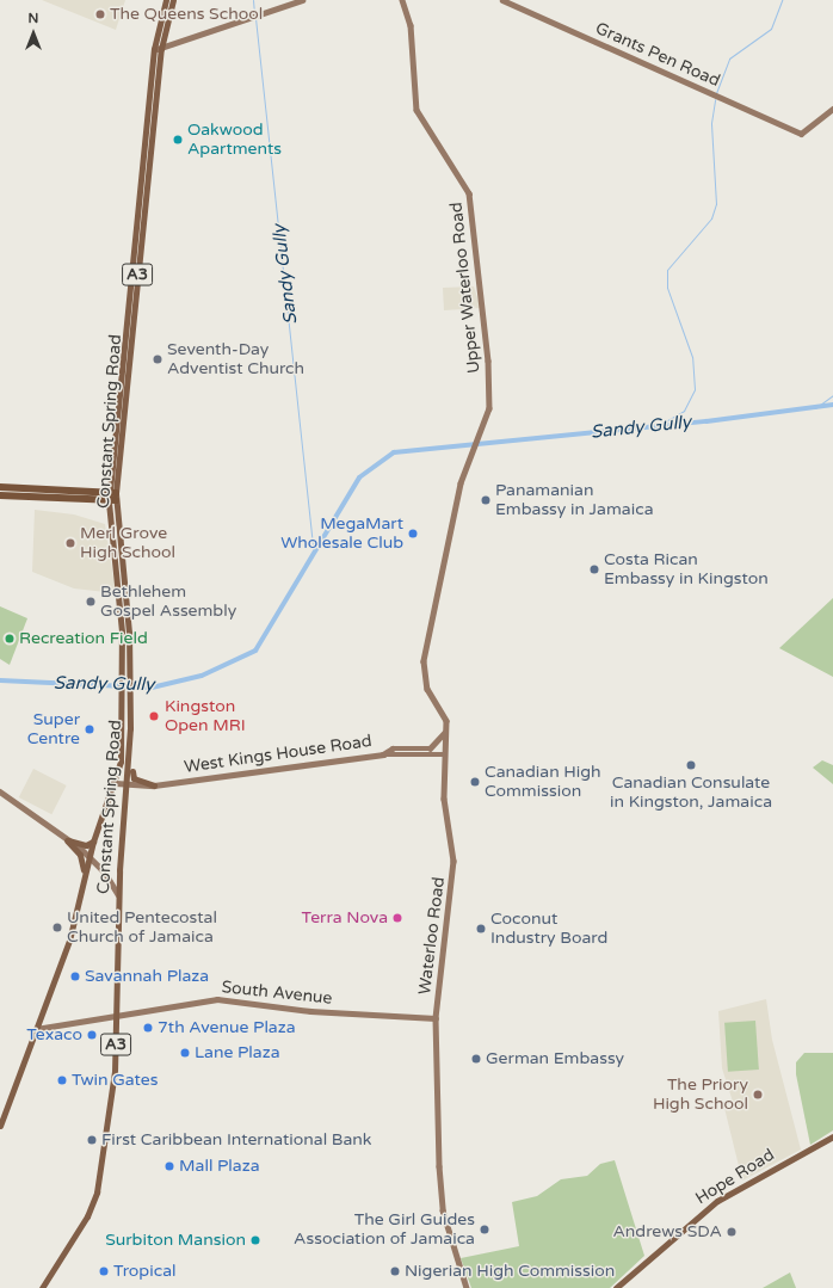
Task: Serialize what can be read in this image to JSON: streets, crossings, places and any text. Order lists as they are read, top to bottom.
{
  "streets": {
    "main road": [
      "Grants Pen Road",
      "A3",
      "Upper Waterloo Road",
      "Constant Spring Road",
      "West Kings House Road",
      "Waterloo Road",
      "South Avenue",
      "Hope Road"
    ]
  },
  "crossings": [
    ["A3", "Constant Spring Road"],
    ["A3", "West Kings House Road"],
    ["A3", "South Avenue"],
    ["Upper Waterloo Road", "Waterloo Road"],
    ["Constant Spring Road", "West Kings House Road"],
    ["Constant Spring Road", "South Avenue"],
    ["West Kings House Road", "Waterloo Road"],
    ["Waterloo Road", "South Avenue"]
  ],
  "water": ["Sandy Gully"],
  "places": [
    "The Queens School",
    "Oakwood Apartments",
    "Seventh-Day Adventist Church",
    "Panamanian Embassy in Jamaica",
    "MegaMart Wholesale Club",
    "Merl Grove High School",
    "Costa Rican Embassy in Kingston",
    "Bethlehem Gospel Assembly",
    "Recreation Field",
    "Kingston Open MRI",
    "Super Centre",
    "Canadian Consulate in Kingston, Jamaica",
    "Canadian High Commission",
    "Terra Nova",
    "United Pentecostal Church of Jamaica",
    "Coconut Industry Board",
    "Savannah Plaza",
    "7th Avenue Plaza",
    "Texaco",
    "Lane Plaza",
    "German Embassy",
    "Twin Gates",
    "The Priory High School",
    "First Caribbean International Bank",
    "Mall Plaza",
    "The Girl Guides Association of Jamaica",
    "Andrews SDA",
    "Surbiton Mansion",
    "Tropical",
    "Nigerian High Commission"
  ],
  "north": "top"
}
